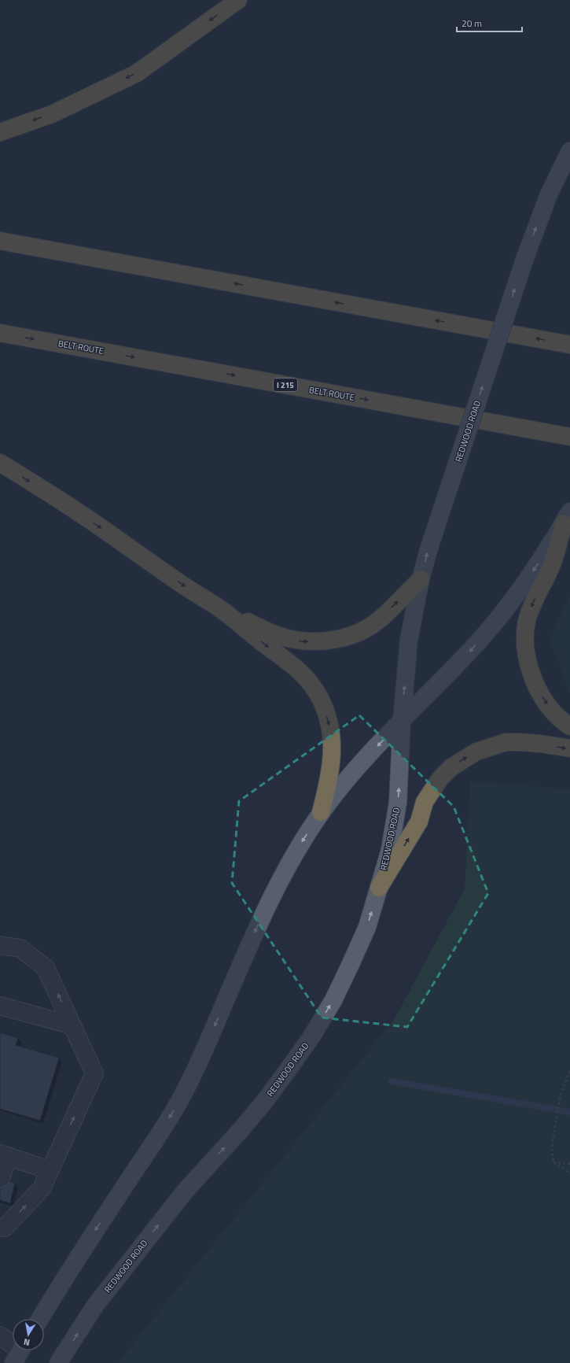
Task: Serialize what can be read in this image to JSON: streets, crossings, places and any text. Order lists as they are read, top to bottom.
{
  "streets": {
    "highway": ["BELT ROUTE", "I 215"],
    "main road": ["REDWOOD ROAD"]
  },
  "scale_bar": "20 m",
  "north": "bottom"
}
